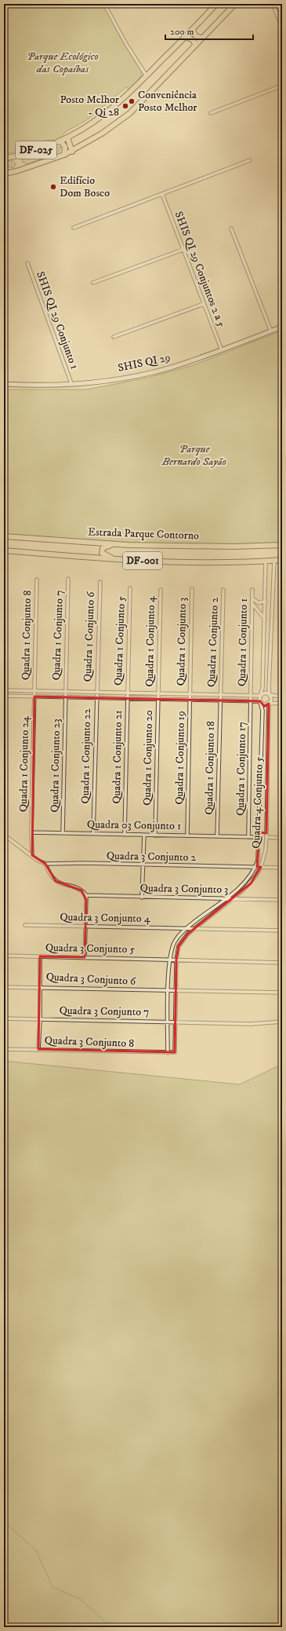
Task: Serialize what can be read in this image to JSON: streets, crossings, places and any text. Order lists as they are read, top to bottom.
{
  "streets": {
    "main road": ["DF-025", "Estrada Parque Contorno", "DF-001"],
    "street": [
      "SHIS QI 29 Conjuntos 2 a 5",
      "SHIS QI 29 Conjunto 1",
      "SHIS QI 29",
      "Quadra 1 Conjunto 8",
      "Quadra 1 Conjunto 7",
      "Quadra 1 Conjunto 6",
      "Quadra 1 Conjunto 5",
      "Quadra 1 Conjunto 4",
      "Quadra 1 Conjunto 3",
      "Quadra 1 Conjunto 2",
      "Quadra 1 Conjunto 1",
      "Quadra 1 Conjunto 22",
      "Quadra 1 Conjunto 21",
      "Quadra 1 Conjunto 20",
      "Quadra 1 Conjunto 19",
      "Quadra 1 Conjunto 24",
      "Quadra 1 Conjunto 23",
      "Quadra 1 Conjunto 18",
      "Quadra 1 Conjunto 17",
      "Quadra 4 Conjunto 5",
      "Quadra 03 Conjunto 1",
      "Quadra 3 Conjunto 2",
      "Quadra 3 Conjunto 3",
      "Quadra 3 Conjunto 4",
      "Quadra 3 Conjunto 5",
      "Quadra 3 Conjunto 6",
      "Quadra 3 Conjunto 7",
      "Quadra 3 Conjunto 8"
    ]
  },
  "crossings": [
    ["SHIS QI 29 Conjuntos 2 a 5", "SHIS QI 29"],
    ["SHIS QI 29 Conjunto 1", "SHIS QI 29"],
    ["Quadra 1 Conjunto 8", "Quadra 1 Conjunto 24"],
    ["Quadra 1 Conjunto 7", "Quadra 1 Conjunto 23"],
    ["Quadra 1 Conjunto 6", "Quadra 1 Conjunto 22"],
    ["Quadra 1 Conjunto 5", "Quadra 1 Conjunto 21"],
    ["Quadra 1 Conjunto 4", "Quadra 1 Conjunto 20"],
    ["Quadra 1 Conjunto 3", "Quadra 1 Conjunto 19"],
    ["Quadra 1 Conjunto 2", "Quadra 1 Conjunto 18"],
    ["Quadra 1 Conjunto 1", "Quadra 1 Conjunto 17"],
    ["Quadra 1 Conjunto 22", "Quadra 03 Conjunto 1"],
    ["Quadra 1 Conjunto 21", "Quadra 03 Conjunto 1"],
    ["Quadra 1 Conjunto 20", "Quadra 03 Conjunto 1"],
    ["Quadra 1 Conjunto 19", "Quadra 03 Conjunto 1"],
    ["Quadra 1 Conjunto 24", "Quadra 03 Conjunto 1"],
    ["Quadra 1 Conjunto 23", "Quadra 03 Conjunto 1"],
    ["Quadra 1 Conjunto 18", "Quadra 03 Conjunto 1"],
    ["Quadra 1 Conjunto 17", "Quadra 4 Conjunto 5"],
    ["Quadra 1 Conjunto 17", "Quadra 03 Conjunto 1"],
    ["Quadra 1 Conjunto 17", "Quadra 3 Conjunto 2"],
    ["Quadra 1 Conjunto 17", "Quadra 3 Conjunto 3"],
    ["Quadra 1 Conjunto 17", "Quadra 3 Conjunto 4"],
    ["Quadra 4 Conjunto 5", "Quadra 03 Conjunto 1"],
    ["Quadra 4 Conjunto 5", "Quadra 3 Conjunto 2"],
    ["Quadra 4 Conjunto 5", "Quadra 3 Conjunto 3"],
    ["Quadra 4 Conjunto 5", "Quadra 3 Conjunto 4"],
    ["Quadra 4 Conjunto 5", "Quadra 3 Conjunto 5"],
    ["Quadra 4 Conjunto 5", "Quadra 3 Conjunto 6"],
    ["Quadra 4 Conjunto 5", "Quadra 3 Conjunto 7"],
    ["Quadra 4 Conjunto 5", "Quadra 3 Conjunto 8"],
    ["Quadra 3 Conjunto 5", "Quadra 3 Conjunto 6"]
  ],
  "parks": ["Parque Ecológico das Copaíbas", "Parque Bernardo Sayão"],
  "places": ["Conveniência Posto Melhor", "Posto Melhor - Qi 28", "Edifício Dom Bosco"],
  "scale_bar": "200 m"
}
